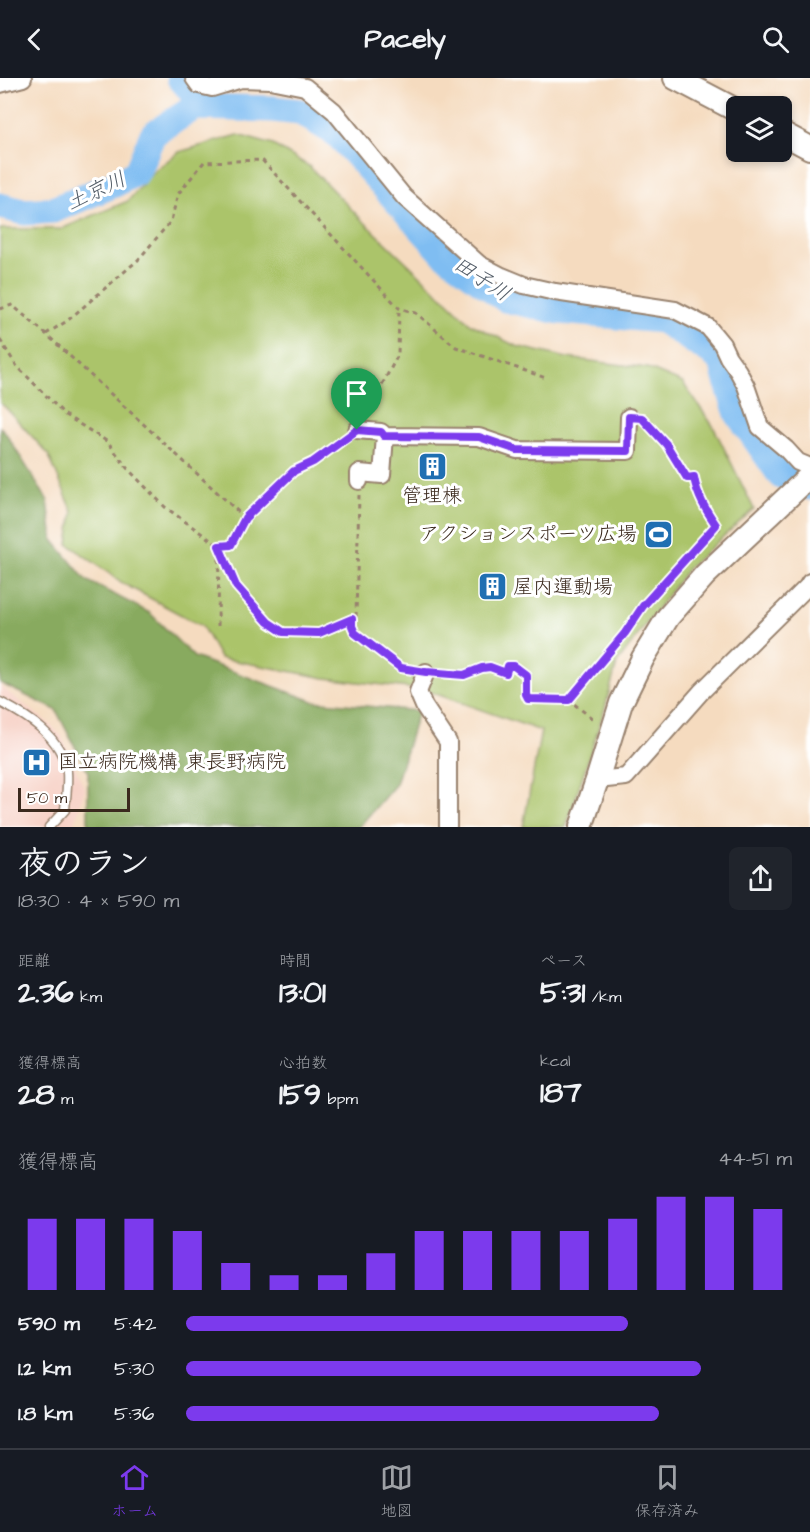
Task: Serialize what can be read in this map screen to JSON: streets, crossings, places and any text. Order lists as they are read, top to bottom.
{
  "water": ["土京川", "田子川"],
  "places": {
    "building": ["管理棟", "屋内運動場"],
    "sports": ["アクションスポーツ広場"],
    "hospital": ["国立病院機構 東長野病院"]
  },
  "scale_bar": "50 m",
  "page": {
    "header": "Pacely",
    "scale": "50 m",
    "heading": ["夜のラン", "18:30 · 4 × 590 m"],
    "stats": [
      ["距離", "2.36 km"],
      ["時間", "13:01"],
      ["ペース", "5:31 /km"],
      ["獲得標高", "28 m"],
      ["心拍数", "159 bpm"],
      ["kcal", "187"]
    ],
    "chart": ["獲得標高", "44–51 m"],
    "list": [
      {
        "name": "590 m",
        "note": "5:42"
      },
      {
        "name": "1.2 km",
        "note": "5:30"
      },
      {
        "name": "1.8 km",
        "note": "5:36"
      }
    ],
    "tabs": ["ホーム", "地図", "保存済み"]
  }
}
